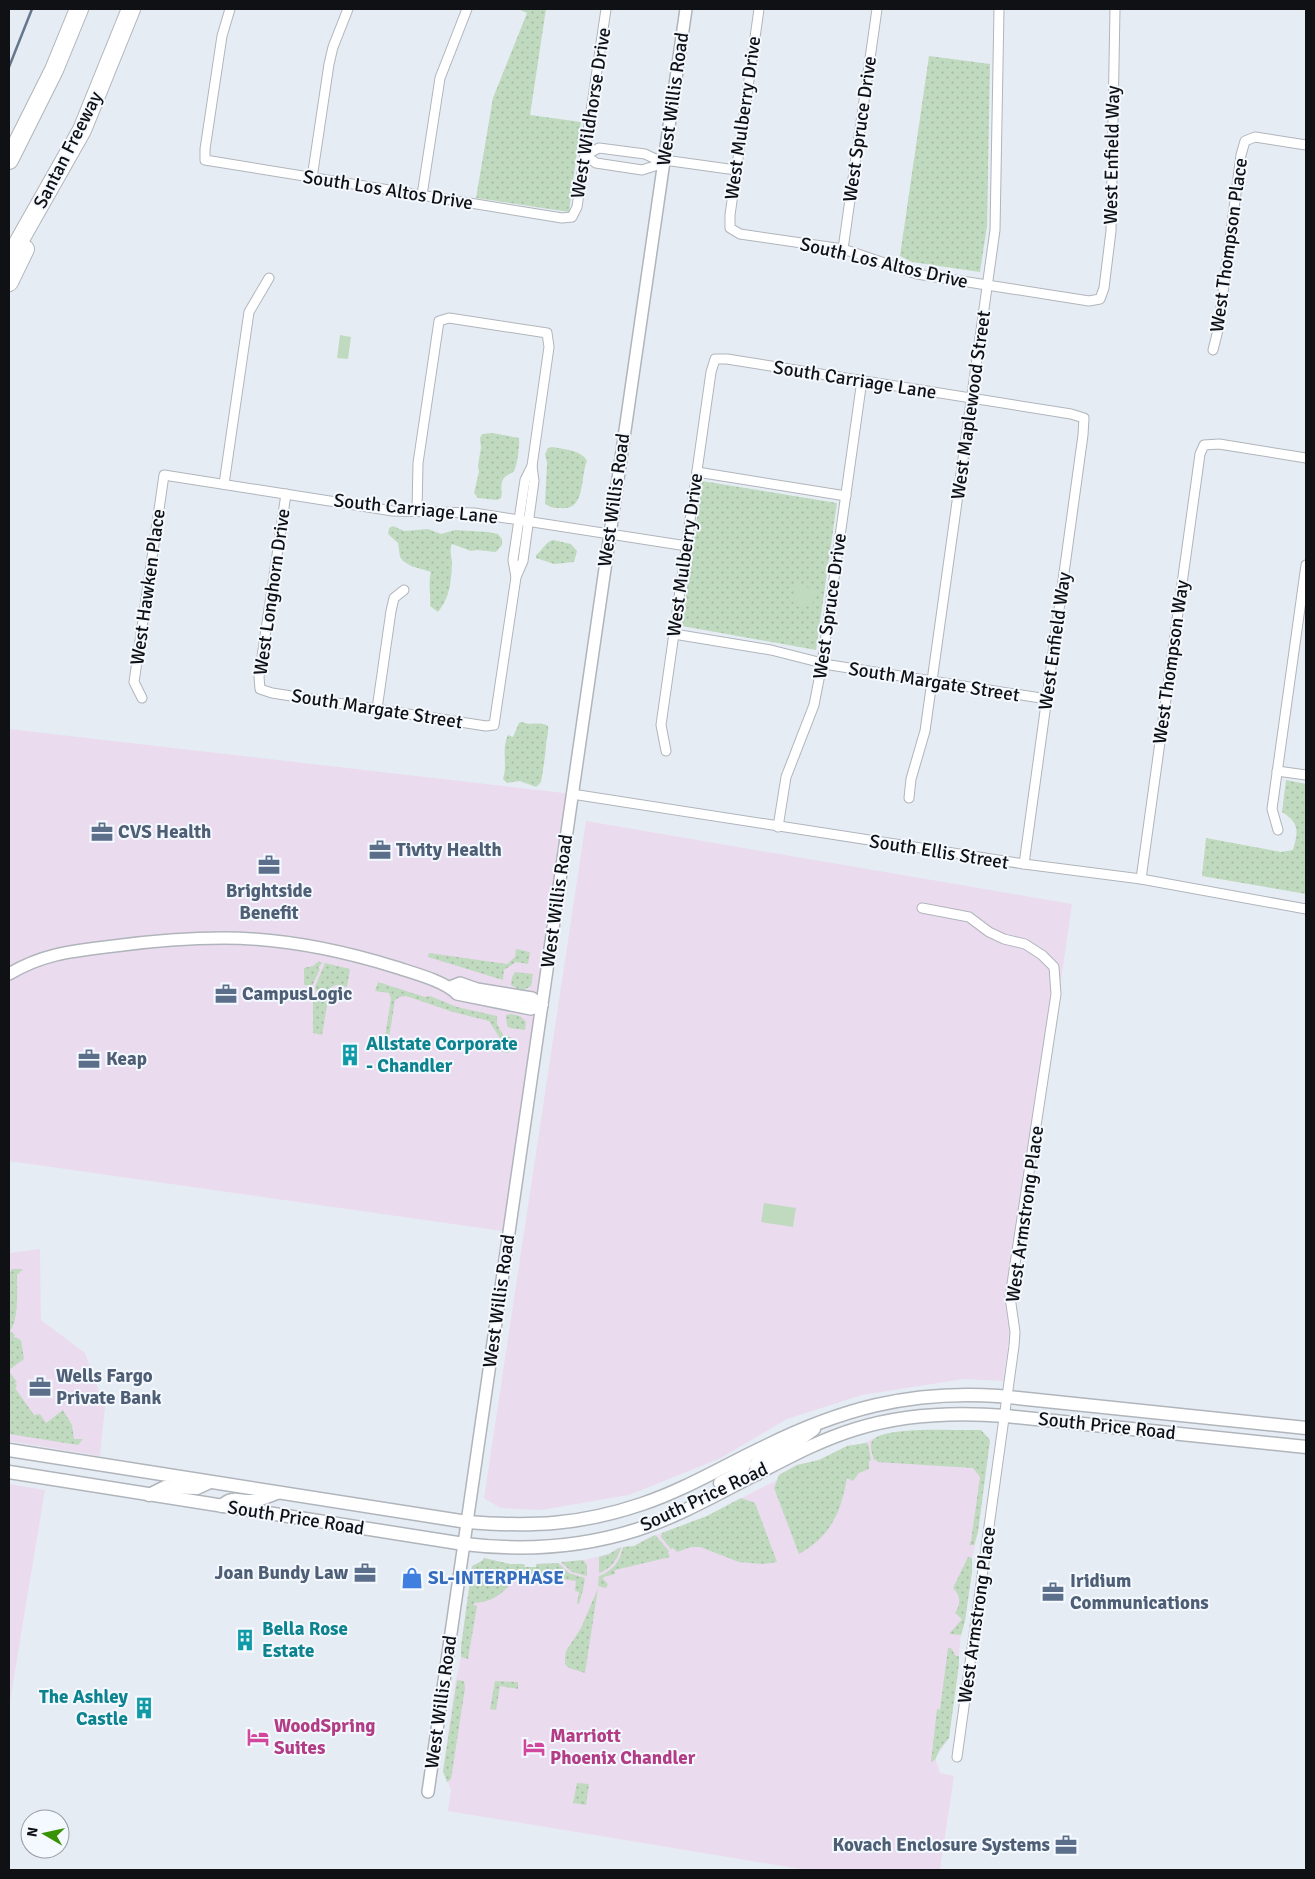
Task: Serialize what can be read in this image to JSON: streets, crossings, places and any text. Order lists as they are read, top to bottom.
{
  "streets": {
    "highway": ["Santan Freeway"],
    "main road": ["South Price Road"],
    "street": [
      "West Willis Road",
      "West Wildhorse Drive",
      "West Mulberry Drive",
      "West Spruce Drive",
      "West Enfield Way",
      "South Los Altos Drive",
      "West Thompson Place",
      "South Carriage Lane",
      "West Maplewood Street",
      "West Hawken Place",
      "West Longhorn Drive",
      "West Thompson Way",
      "South Margate Street",
      "South Ellis Street",
      "West Armstrong Place"
    ]
  },
  "crossings": [
    ["West Willis Road", "South Carriage Lane"],
    ["West Willis Road", "South Ellis Street"],
    ["West Willis Road", "South Price Road"],
    ["West Wildhorse Drive", "South Los Altos Drive"],
    ["West Mulberry Drive", "South Los Altos Drive"],
    ["West Mulberry Drive", "South Carriage Lane"],
    ["West Mulberry Drive", "South Margate Street"],
    ["West Spruce Drive", "South Los Altos Drive"],
    ["West Spruce Drive", "South Carriage Lane"],
    ["West Spruce Drive", "South Margate Street"],
    ["West Spruce Drive", "South Ellis Street"],
    ["West Enfield Way", "South Los Altos Drive"],
    ["West Enfield Way", "South Carriage Lane"],
    ["West Enfield Way", "South Margate Street"],
    ["West Enfield Way", "South Ellis Street"],
    ["South Los Altos Drive", "West Maplewood Street"],
    ["South Carriage Lane", "West Maplewood Street"],
    ["South Carriage Lane", "West Hawken Place"],
    ["South Carriage Lane", "West Longhorn Drive"],
    ["South Carriage Lane", "South Margate Street"],
    ["West Maplewood Street", "South Margate Street"],
    ["West Longhorn Drive", "South Margate Street"],
    ["West Thompson Way", "South Ellis Street"],
    ["West Armstrong Place", "South Price Road"]
  ],
  "places": {
    "office": [
      "CVS Health",
      "Tivity Health",
      "Brightside Benefit",
      "CampusLogic",
      "Keap",
      "Wells Fargo Private Bank",
      "Joan Bundy Law",
      "Iridium Communications",
      "Kovach Enclosure Systems"
    ],
    "building": ["Allstate Corporate - Chandler", "Bella Rose Estate", "The Ashley Castle"],
    "shop": ["SL-INTERPHASE"],
    "hotel": ["WoodSpring Suites", "Marriott Phoenix Chandler"]
  },
  "north": "left"
}
